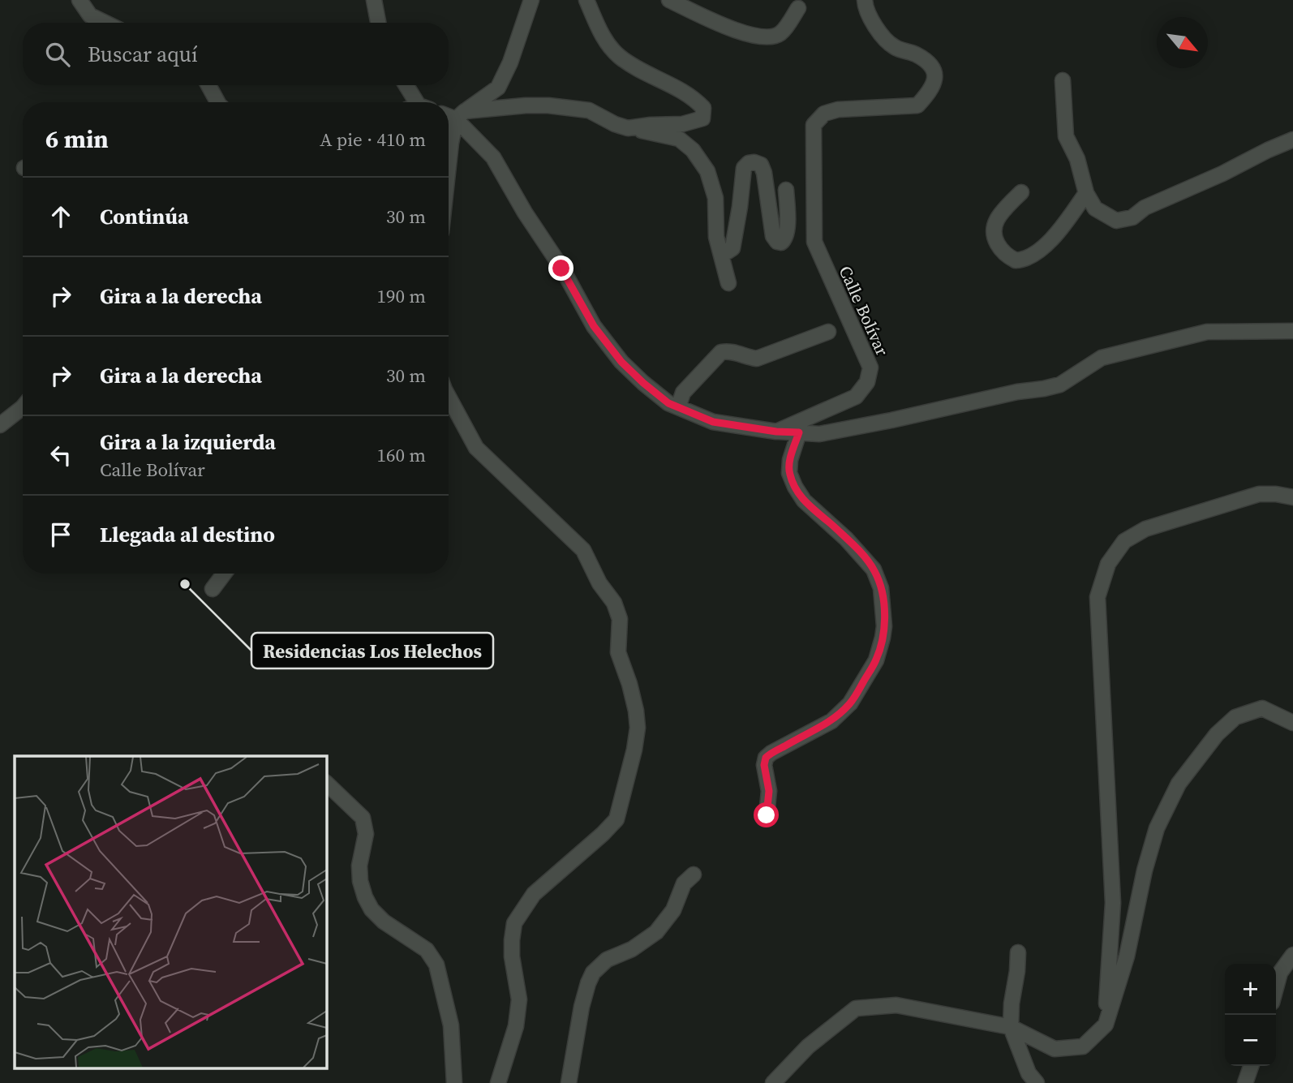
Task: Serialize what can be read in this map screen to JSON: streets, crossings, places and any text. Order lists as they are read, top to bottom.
{
  "streets": {
    "street": ["Calle Bolívar"]
  },
  "places": ["Residencias Los Helechos"],
  "north": "bottom right",
  "page": {
    "search": "Buscar aquí",
    "heading": ["6 min", "A pie · 410 m"],
    "list": [
      ["Continúa", "30 m"],
      ["Gira a la derecha", "190 m"],
      ["Gira a la derecha", "30 m"],
      ["Gira a la izquierda", "Calle Bolívar", "160 m"],
      "Llegada al destino"
    ],
    "map_buttons": ["+", "−"]
  }
}
